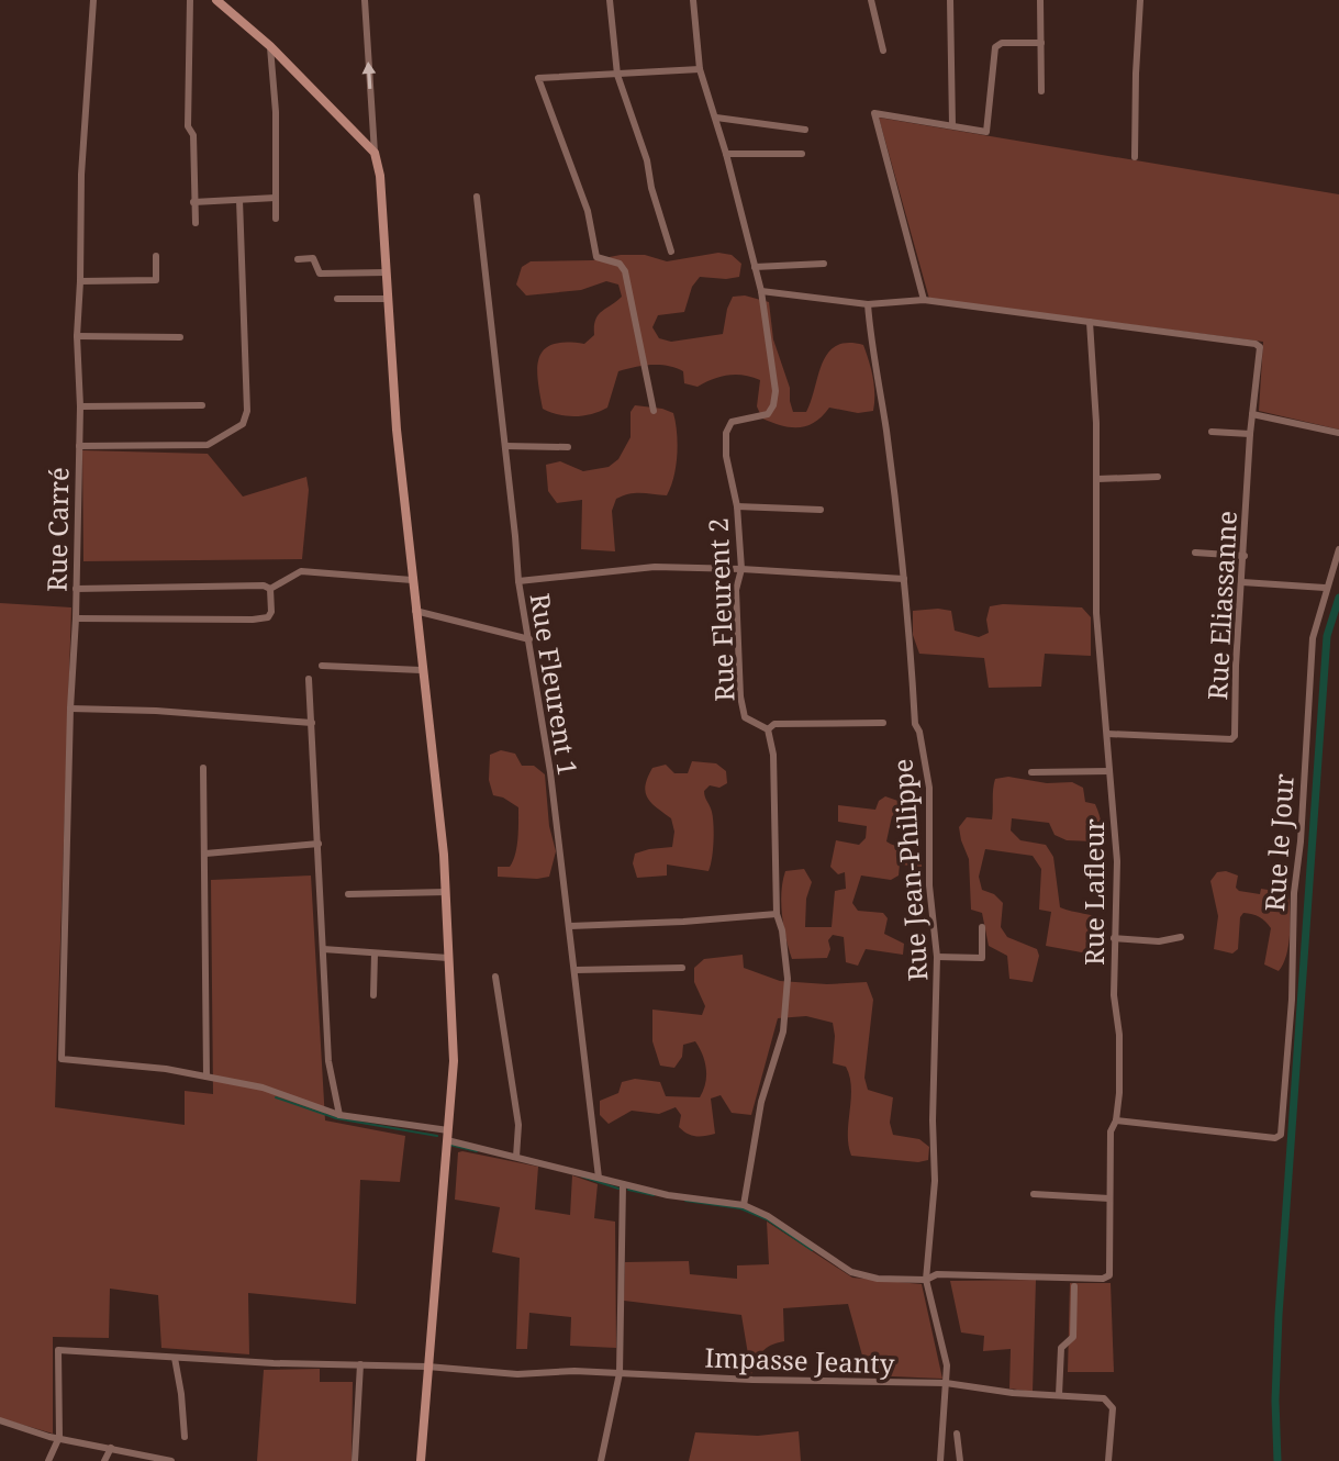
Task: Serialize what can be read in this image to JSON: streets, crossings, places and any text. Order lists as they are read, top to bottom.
{
  "streets": {
    "street": [
      "Rue Carré",
      "Rue Eliassanne",
      "Rue Fleurent 2",
      "Rue Fleurent 1",
      "Rue le Jour",
      "Rue Jean-Philippe",
      "Rue Lafleur",
      "Impasse Jeanty"
    ]
  },
  "crossings": [
    ["Rue Eliassanne", "Rue Lafleur"],
    ["Rue le Jour", "Rue Lafleur"],
    ["Rue Jean-Philippe", "Rue Lafleur"],
    ["Rue Jean-Philippe", "Impasse Jeanty"]
  ]
}
